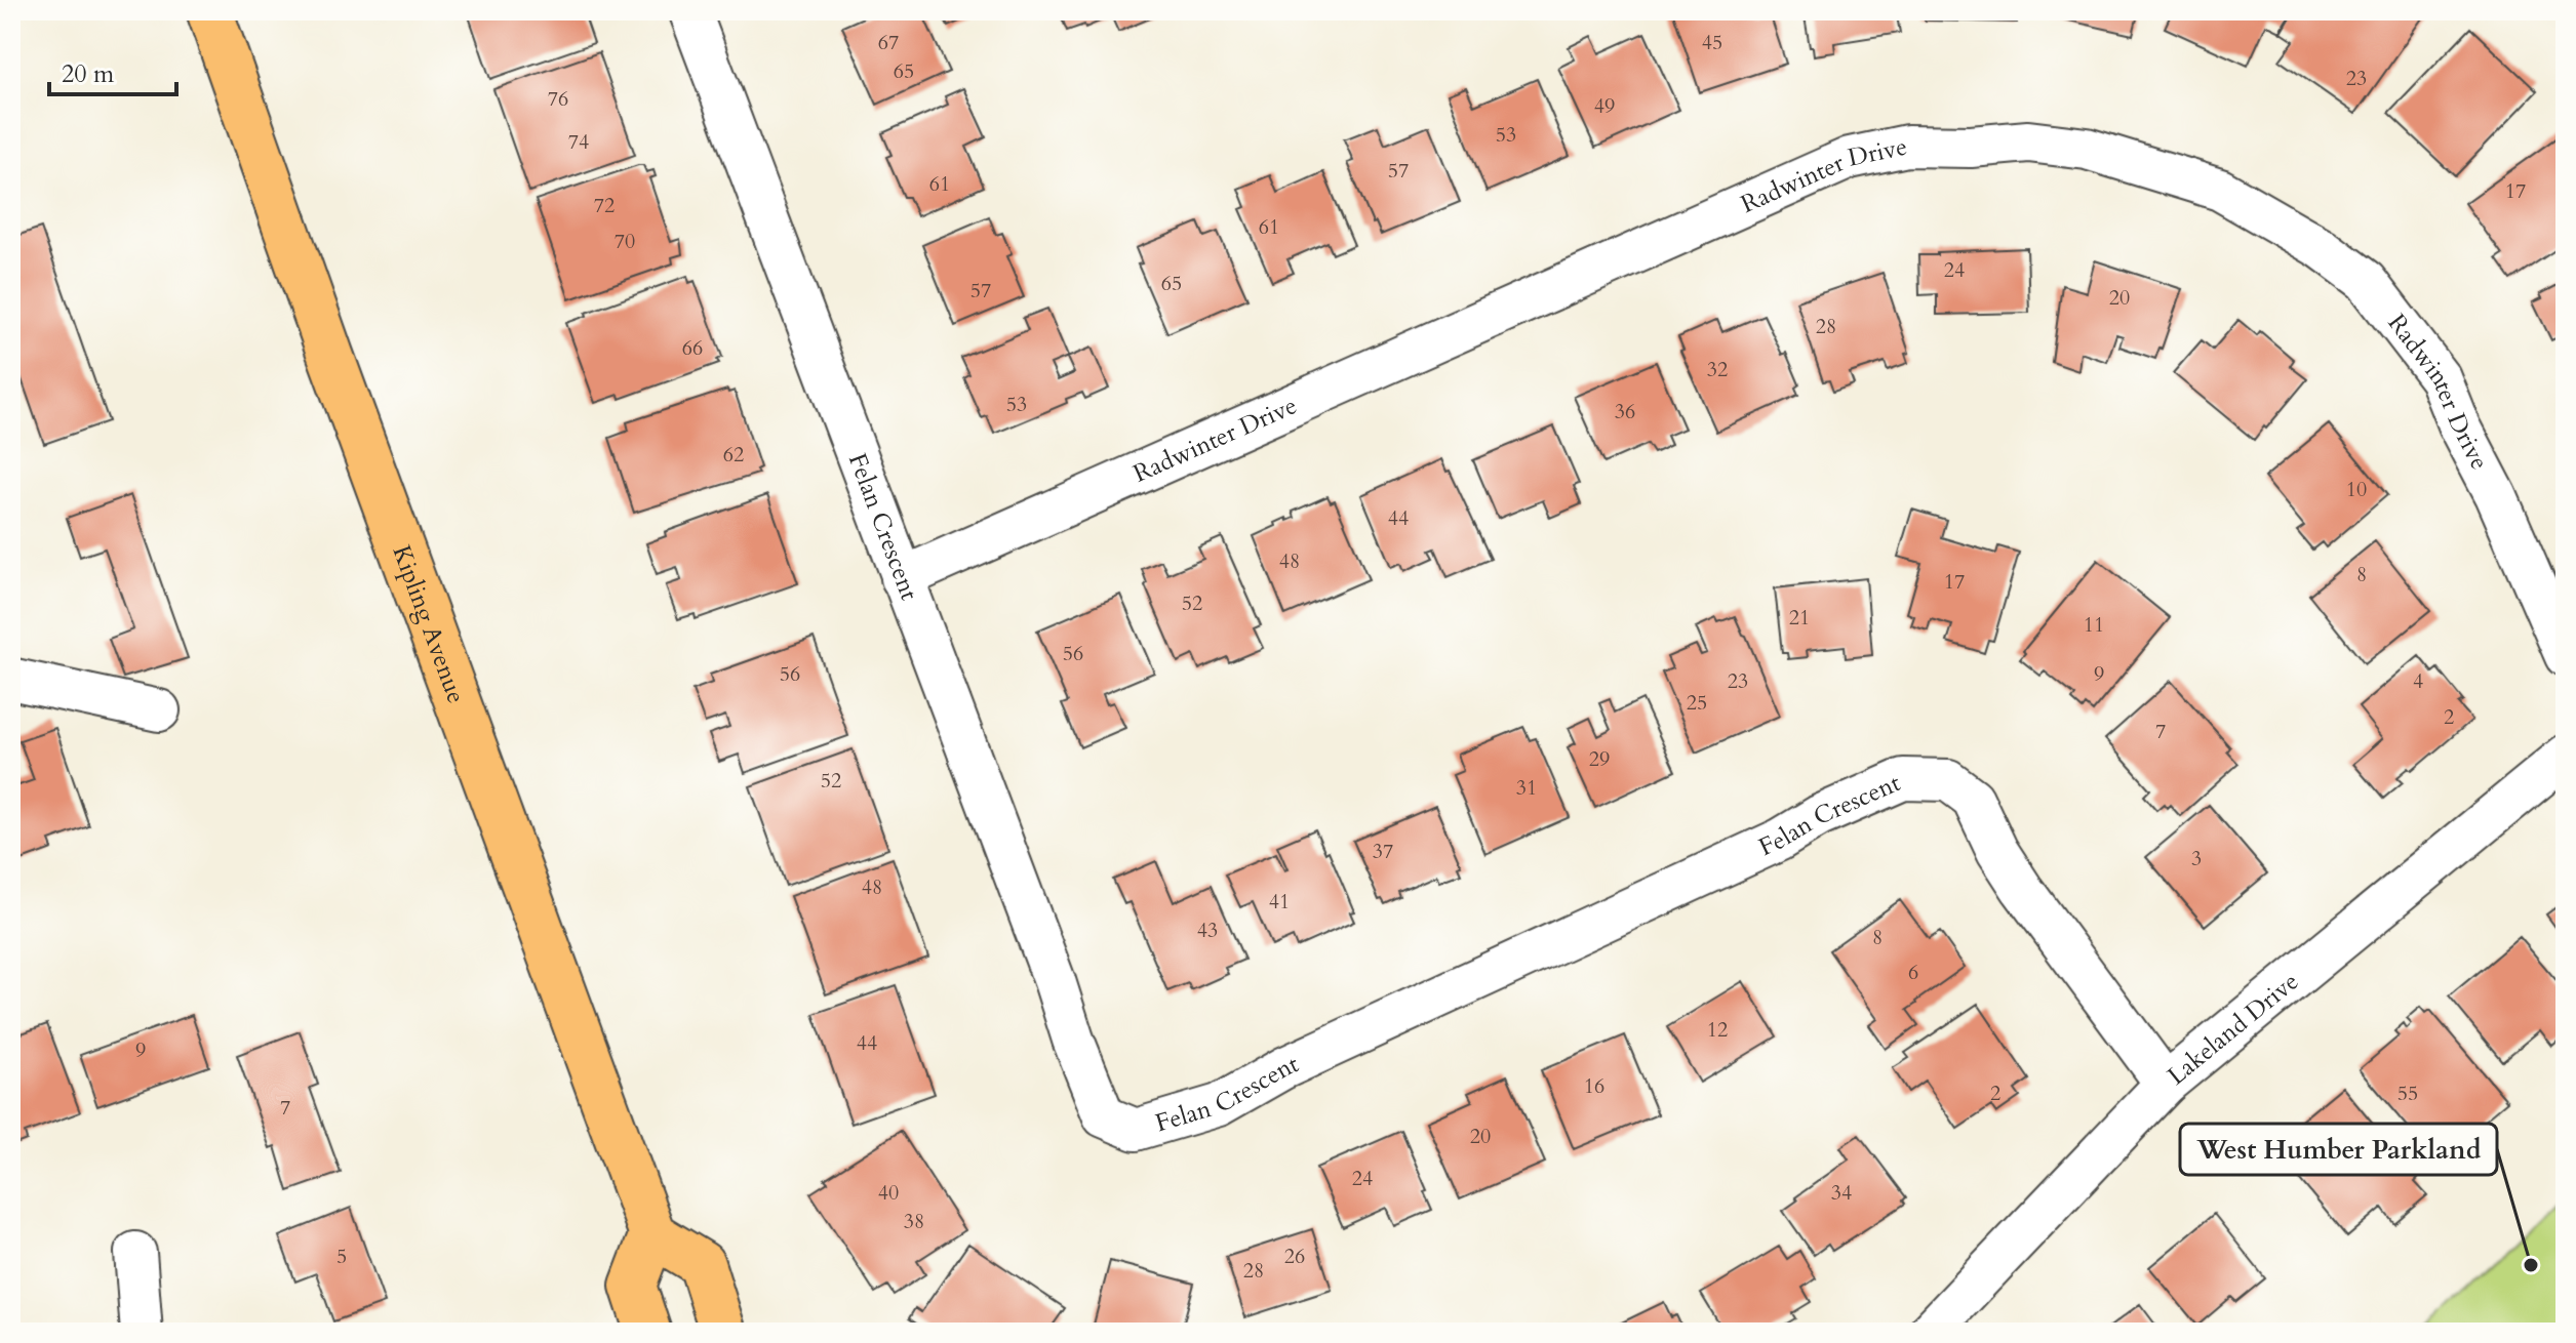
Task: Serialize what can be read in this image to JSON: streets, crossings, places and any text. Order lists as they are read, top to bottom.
{
  "streets": {
    "main road": ["Kipling Avenue"],
    "street": ["Radwinter Drive", "Felan Crescent", "Lakeland Drive"]
  },
  "crossings": [
    ["Radwinter Drive", "Felan Crescent"],
    ["Felan Crescent", "Lakeland Drive"]
  ],
  "places": ["West Humber Parkland"],
  "house_numbers": [
    "67",
    "45",
    "65",
    "23",
    "76",
    "49",
    "53",
    "74",
    "57",
    "61",
    "17",
    "72",
    "61",
    "70",
    "24",
    "65",
    "57",
    "20",
    "28",
    "66",
    "32",
    "53",
    "36",
    "62",
    "10",
    "44",
    "48",
    "8",
    "17",
    "52",
    "21",
    "11",
    "56",
    "56",
    "9",
    "23",
    "4",
    "25",
    "2",
    "7",
    "29",
    "52",
    "31",
    "37",
    "3",
    "48",
    "41",
    "43",
    "8",
    "6",
    "12",
    "44",
    "9",
    "16",
    "2",
    "55",
    "7",
    "20",
    "24",
    "40",
    "34",
    "38",
    "5",
    "26",
    "28"
  ],
  "scale_bar": "20 m"
}
